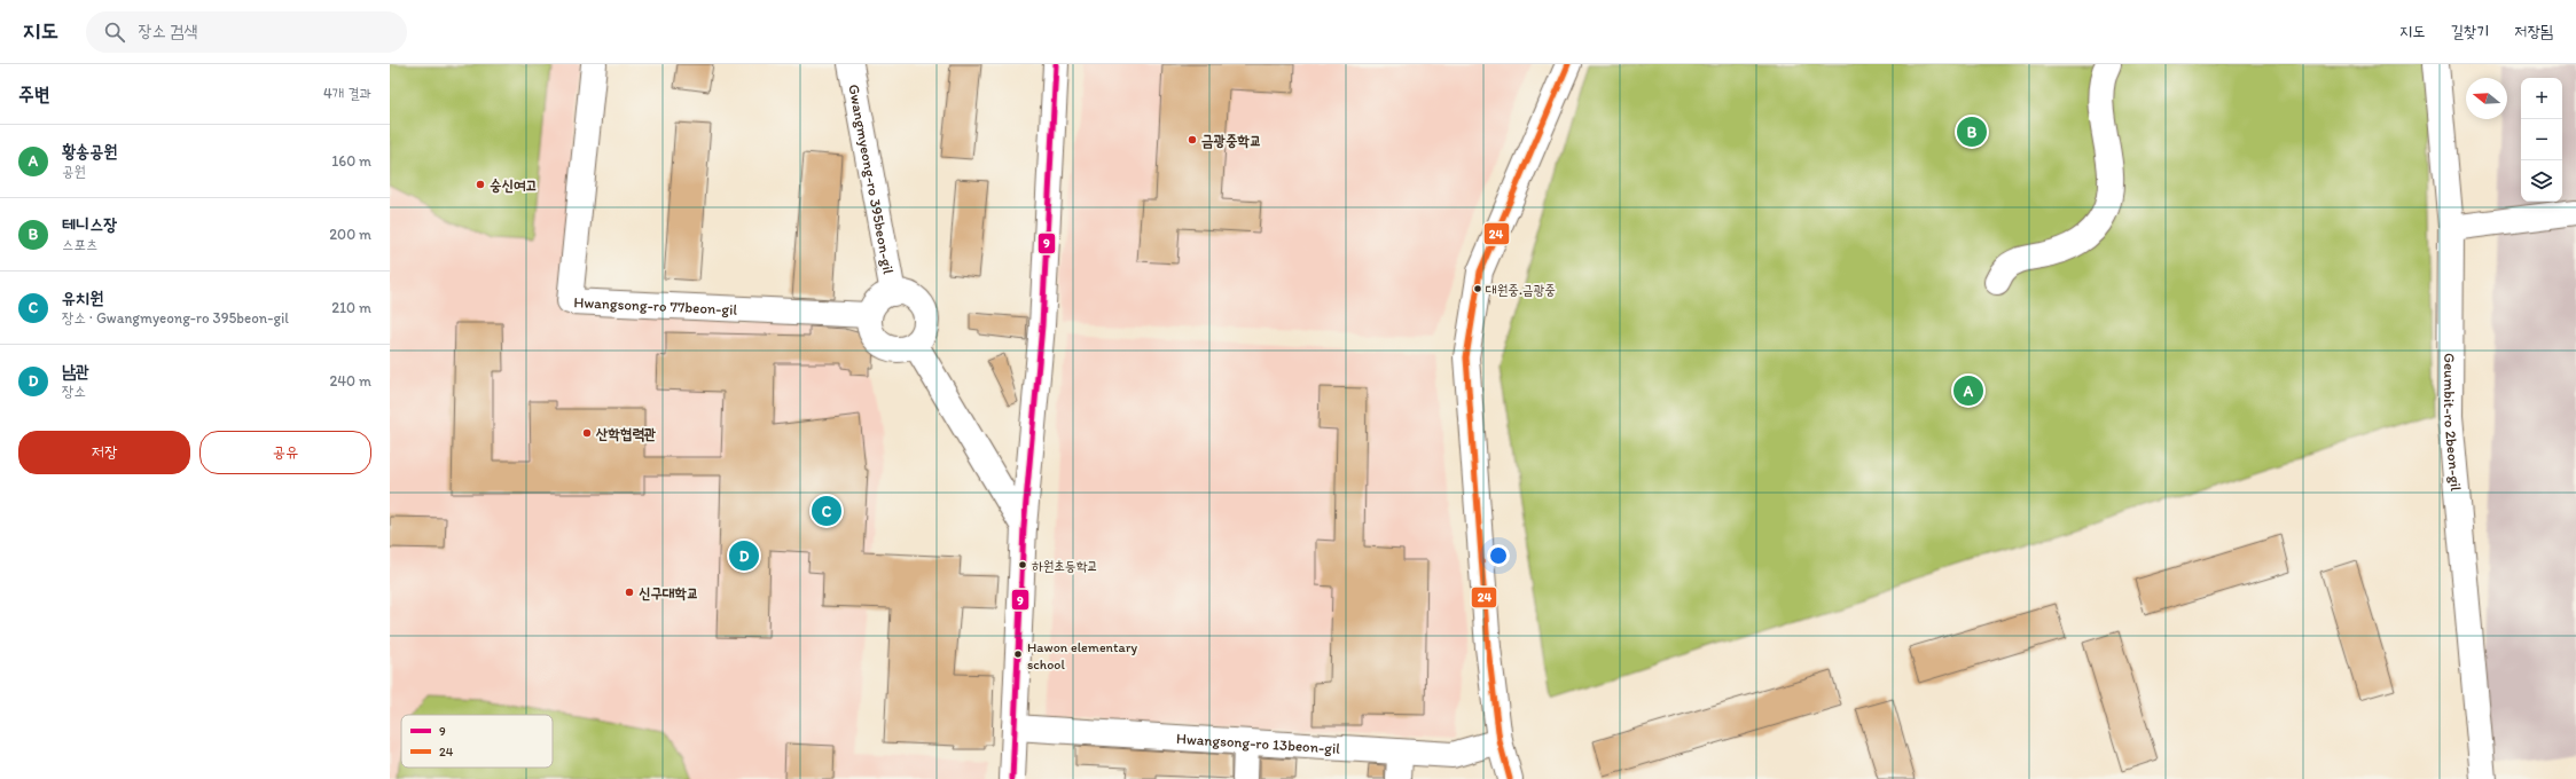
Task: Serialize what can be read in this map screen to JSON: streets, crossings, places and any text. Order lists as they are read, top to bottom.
{
  "streets": {
    "street": [
      "Gwangmyeong-ro 395beon-gil",
      "Hwangsong-ro 77beon-gil",
      "Geumbit-ro 2beon-gil",
      "Hwangsong-ro 13beon-gil"
    ]
  },
  "crossings": [
    ["Gwangmyeong-ro 395beon-gil", "Hwangsong-ro 77beon-gil"]
  ],
  "places": [
    "금광중학교",
    "숭신여고",
    "대원중.금광중",
    "산학협력관",
    "하원초등학교",
    "신구대학교",
    "Hawon elementary school"
  ],
  "lines": ["transit line 9", "transit line 24"],
  "legend": ["9", "24"],
  "north": "left",
  "page": {
    "header": "지도",
    "search": "장소 검색",
    "nav": ["지도", "길찾기", "저장됨"],
    "heading": ["주변", "4개 결과"],
    "map_buttons": ["+", "−"],
    "pins": [
      "B",
      "A",
      "C",
      "D"
    ],
    "list": [
      {
        "mark": "A",
        "name": "황송공원",
        "note": "공원",
        "value": "160 m"
      },
      {
        "mark": "B",
        "name": "테니스장",
        "note": "스포츠",
        "value": "200 m"
      },
      {
        "mark": "C",
        "name": "유치원",
        "note": "장소 · Gwangmyeong-ro 395beon-gil",
        "value": "210 m"
      },
      {
        "mark": "D",
        "name": "남관",
        "note": "장소",
        "value": "240 m"
      }
    ],
    "buttons": ["저장", "공유"]
  }
}
